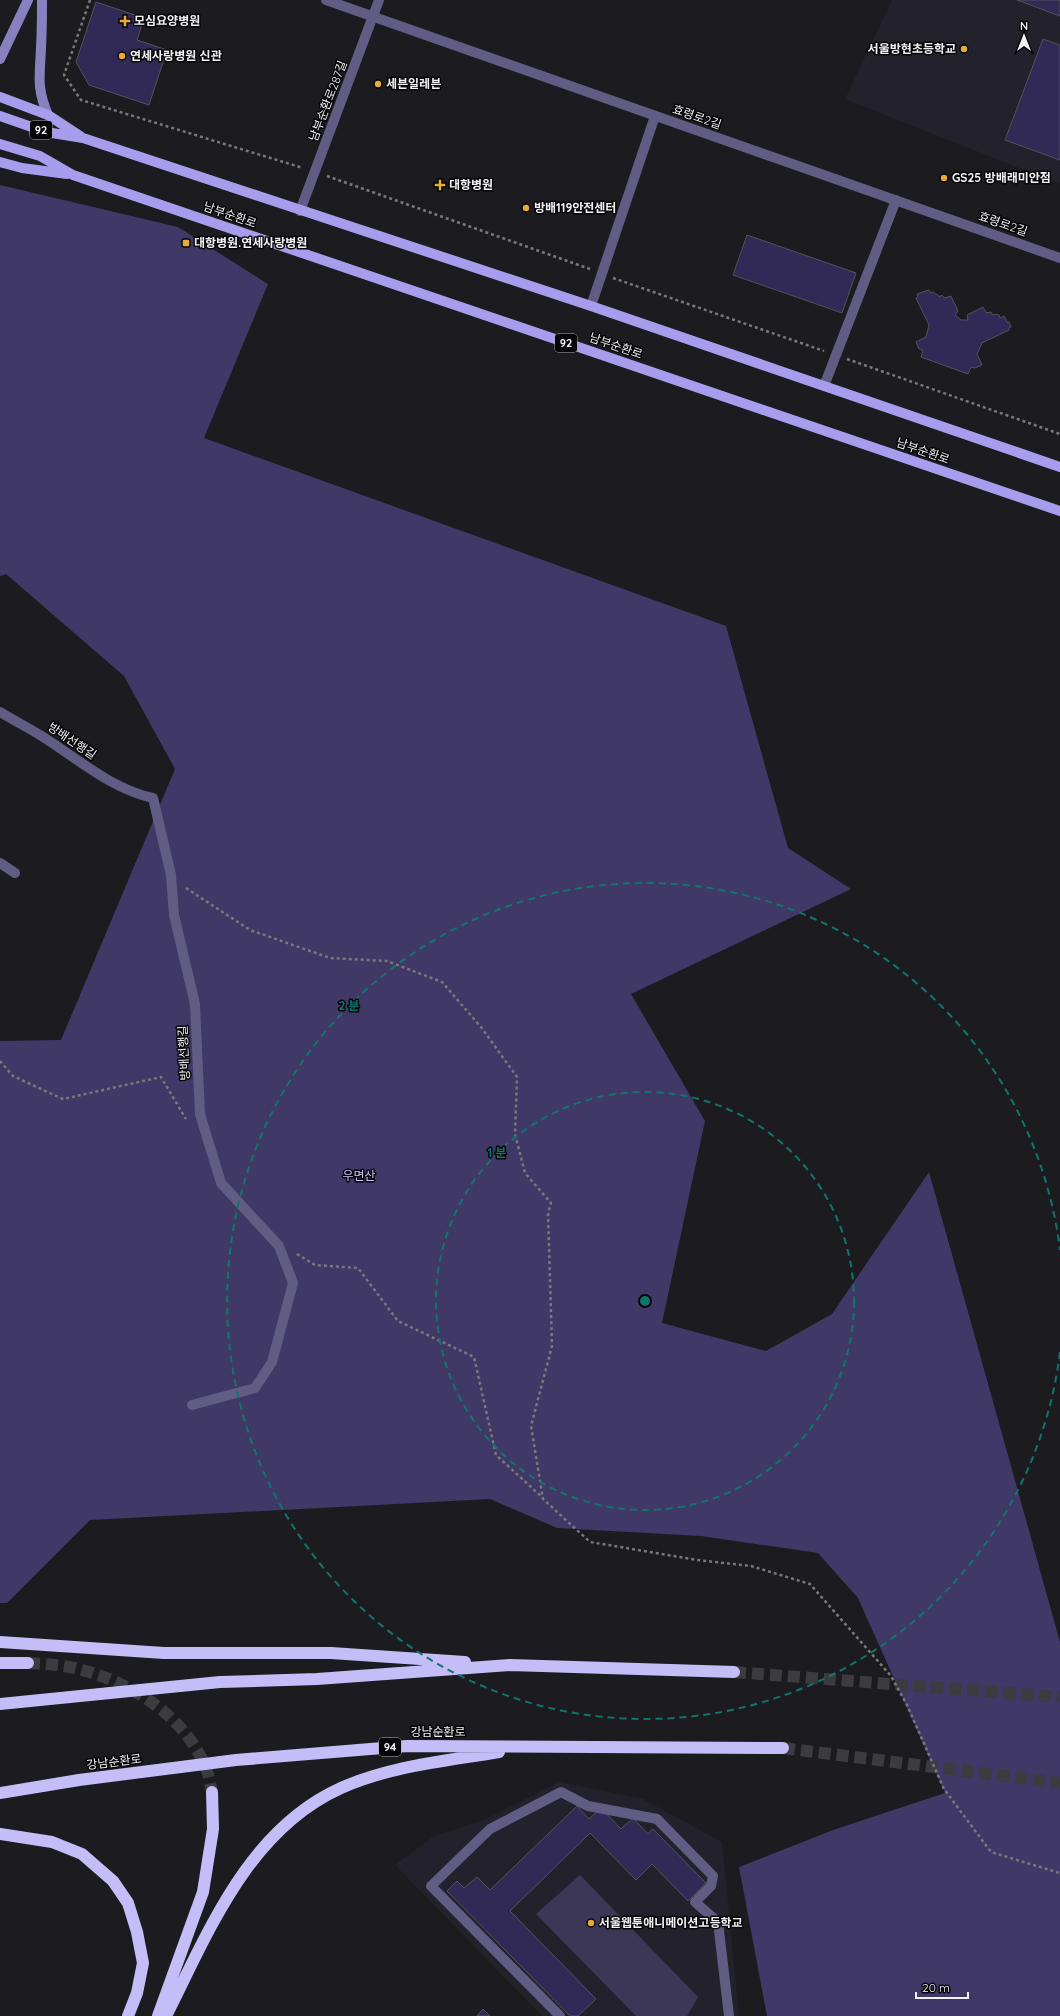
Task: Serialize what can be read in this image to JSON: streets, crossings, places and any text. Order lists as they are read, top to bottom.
{
  "streets": {
    "highway": ["강남순환로", "94"],
    "main road": ["92", "남부순환로"],
    "street": ["남부순환로287길", "효령로2길", "방배선행길"]
  },
  "crossings": [
    ["남부순환로287길", "효령로2길"],
    ["남부순환로287길", "92"]
  ],
  "parks": ["우면산"],
  "places": {
    "health": ["모심요양병원", "대항병원"],
    "other": [
      "서울방현초등학교",
      "연세사랑병원 신관",
      "세븐일레븐",
      "GS25 방배래미안점",
      "방배119안전센터",
      "서울웹툰애니메이션고등학교"
    ],
    "transit": ["대항병원.연세사랑병원"]
  },
  "scale_bar": "20 m",
  "north": "top",
  "rings": ["2 분", "1 분"]
}
